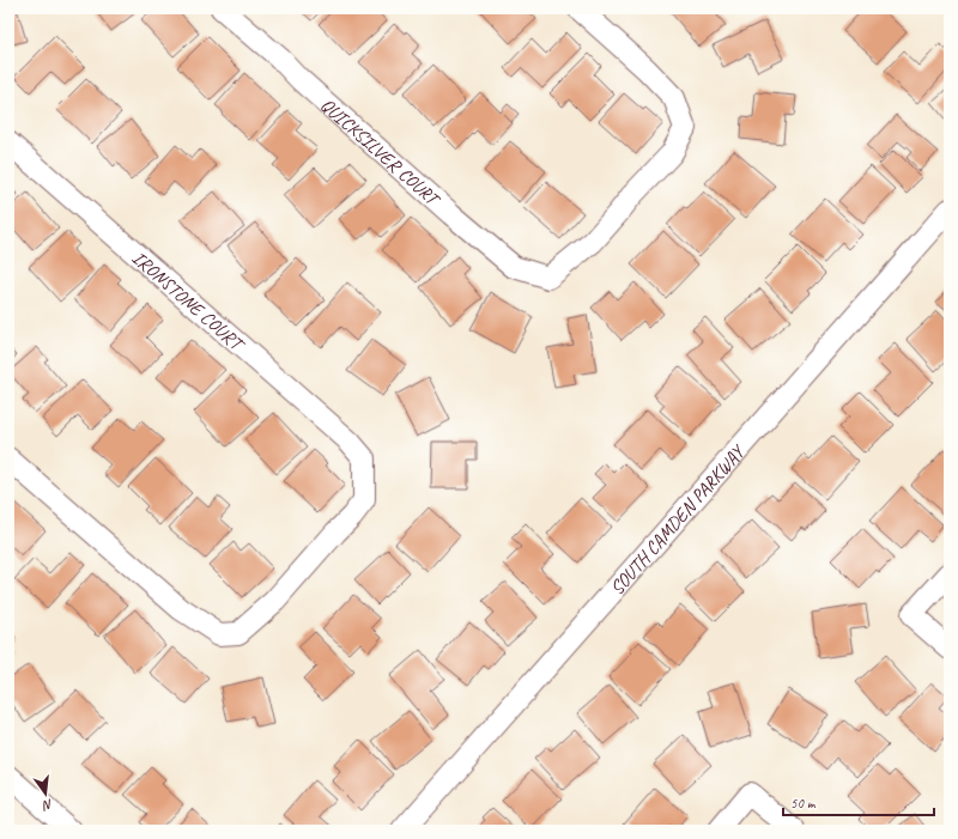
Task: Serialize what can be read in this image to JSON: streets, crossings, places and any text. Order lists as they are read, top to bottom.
{
  "streets": {
    "street": ["QUICKSILVER COURT", "IRONSTONE COURT", "SOUTH CAMDEN PARKWAY"]
  },
  "scale_bar": "50 m",
  "north": "bottom"
}
